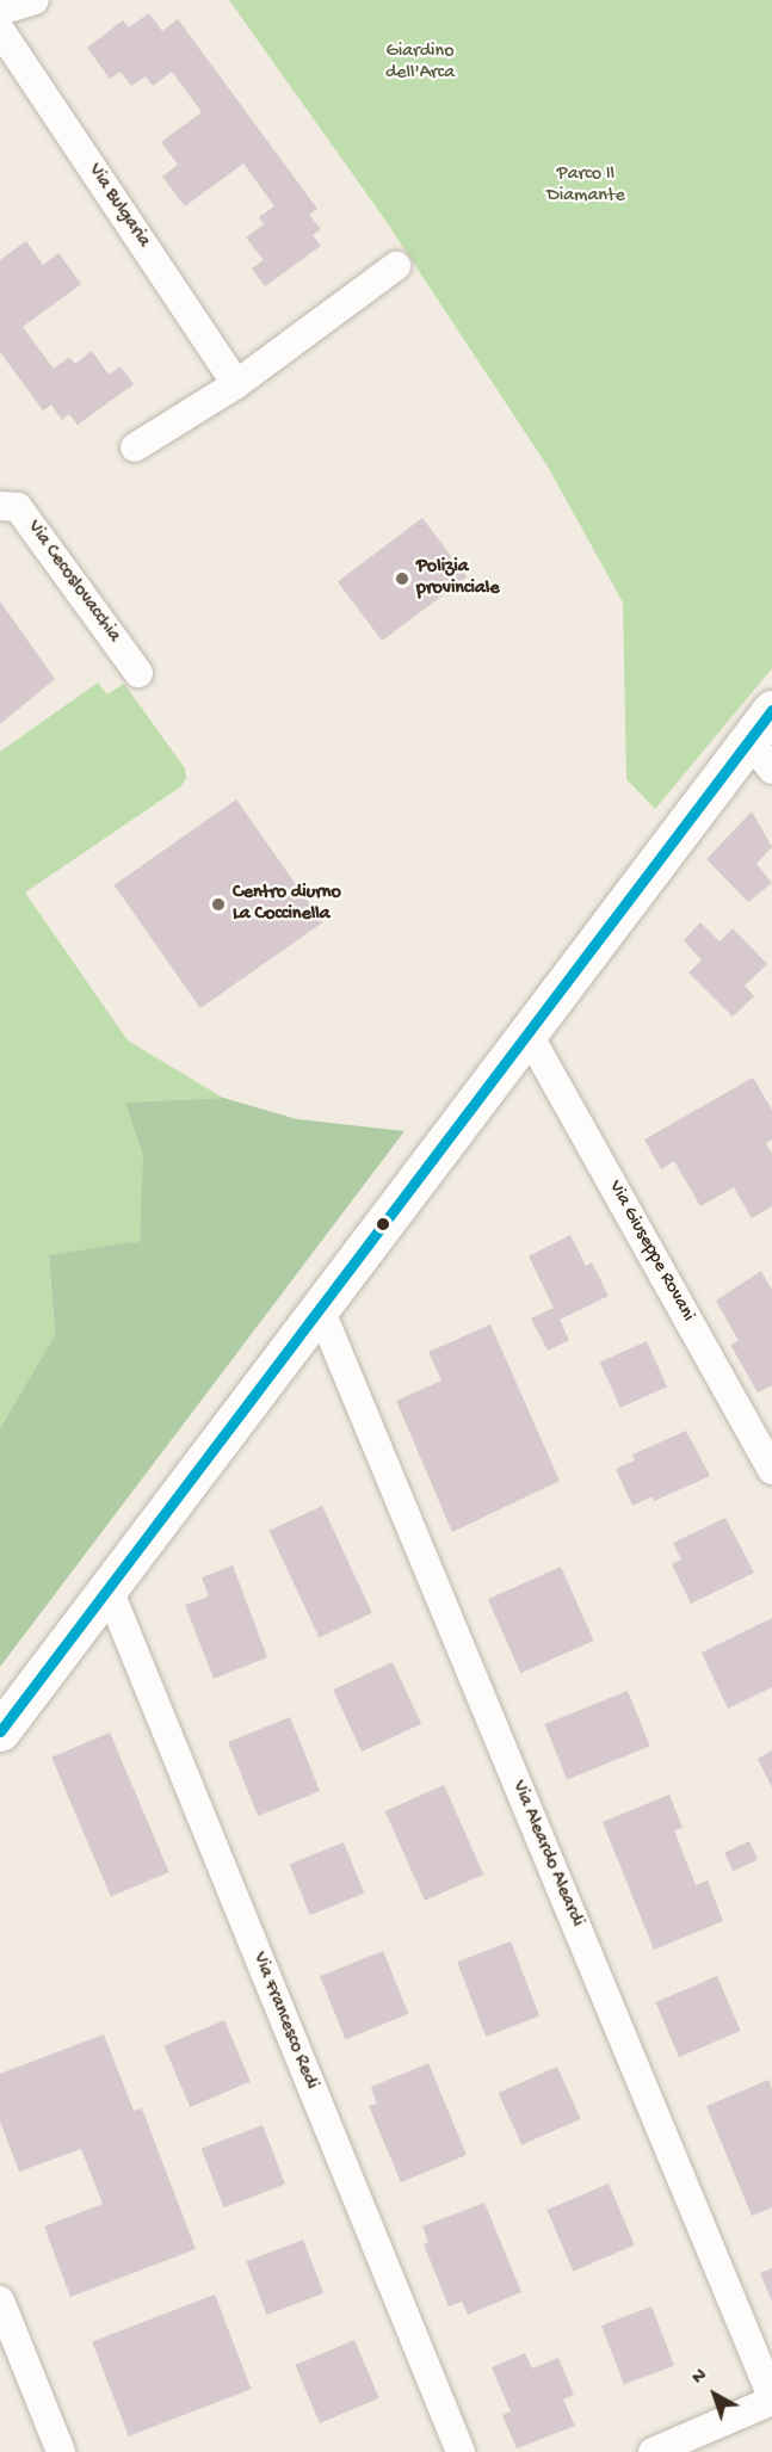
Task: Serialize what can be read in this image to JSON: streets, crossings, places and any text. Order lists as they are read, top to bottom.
{
  "streets": {
    "street": [
      "Via Bulgaria",
      "Via Cecoslovacchia",
      "Via Giuseppe Rovani",
      "Via Aleardo Aleardi",
      "Via Francesco Redi"
    ]
  },
  "parks": ["Giardino dell'Arca", "Parco Il Diamante"],
  "places": ["Polizia provinciale", "Centro diurno La Coccinella"],
  "north": "top left"
}
